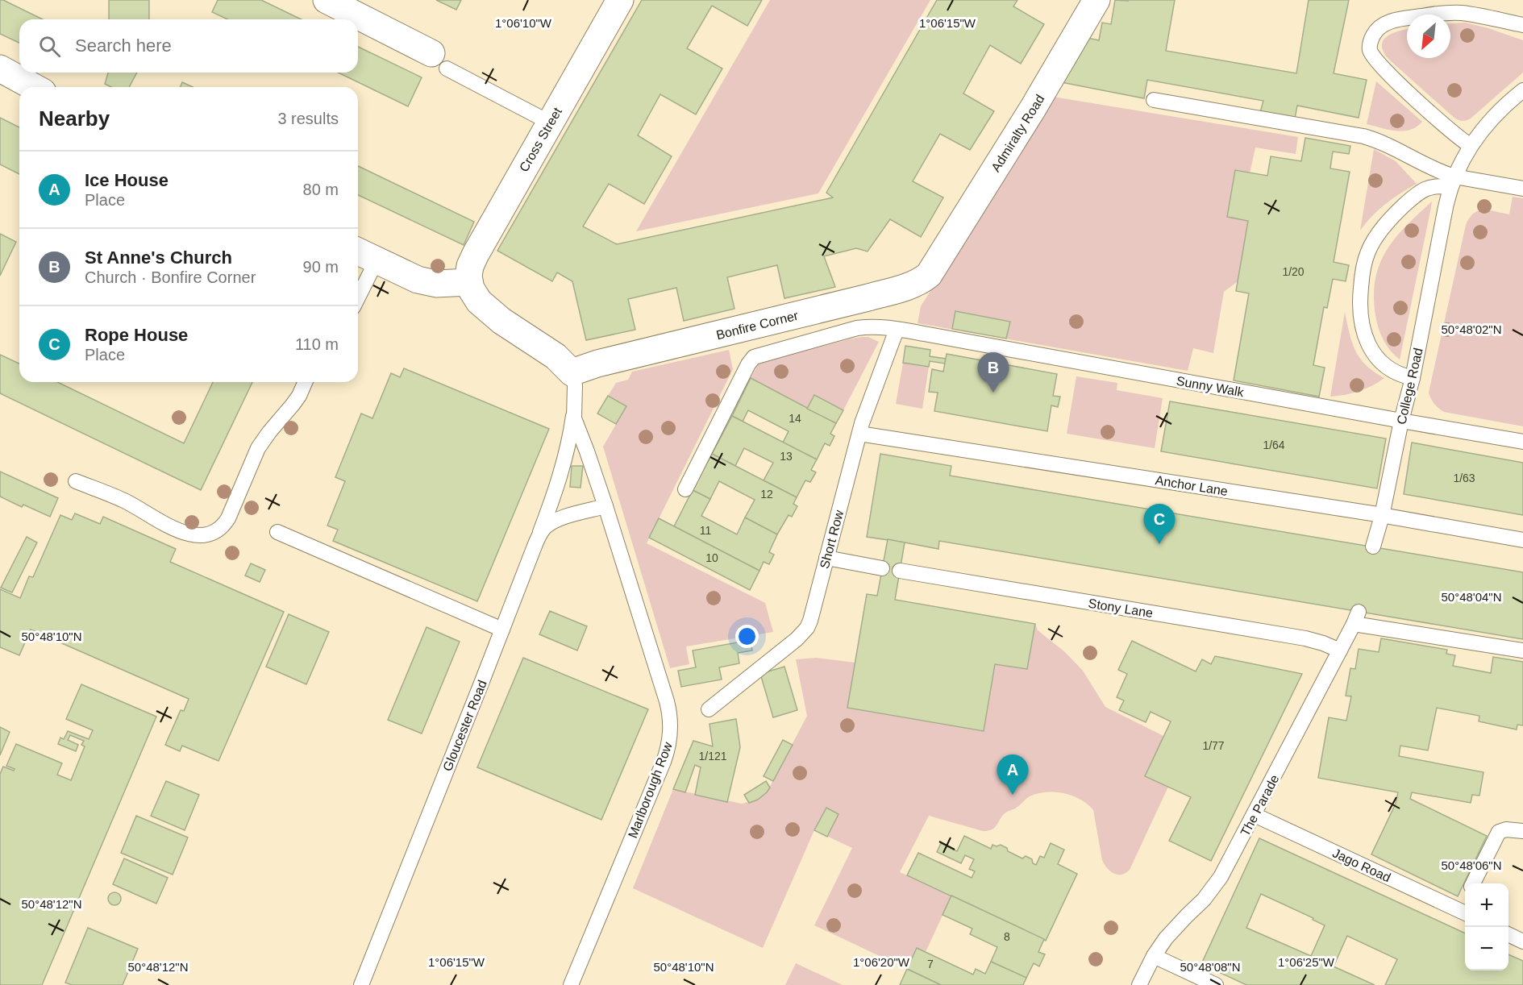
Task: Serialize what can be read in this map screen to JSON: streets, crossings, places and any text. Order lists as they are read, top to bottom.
{
  "streets": {
    "street": ["Admiralty Road", "Cross Street", "Bonfire Corner"],
    "lane": [
      "Sunny Walk",
      "College Road",
      "Anchor Lane",
      "Short Row",
      "Stony Lane",
      "Gloucester Road",
      "Marlborough Row",
      "The Parade",
      "Jago Road"
    ]
  },
  "crossings": [
    ["Admiralty Road", "Bonfire Corner"],
    ["Sunny Walk", "College Road"],
    ["Sunny Walk", "Short Row"],
    ["College Road", "Anchor Lane"],
    ["Anchor Lane", "Short Row"],
    ["Stony Lane", "The Parade"],
    ["Gloucester Road", "Marlborough Row"],
    ["The Parade", "Jago Road"]
  ],
  "house_numbers": [
    "1/20",
    "14",
    "1/64",
    "13",
    "1/63",
    "12",
    "11",
    "10",
    "1/77",
    "1/121",
    "8",
    "7"
  ],
  "north": "bottom left",
  "page": {
    "search": "Search here",
    "heading": ["Nearby", "3 results"],
    "list": [
      {
        "mark": "A",
        "name": "Ice House",
        "note": "Place",
        "value": "80 m"
      },
      {
        "mark": "B",
        "name": "St Anne's Church",
        "note": "Church · Bonfire Corner",
        "value": "90 m"
      },
      {
        "mark": "C",
        "name": "Rope House",
        "note": "Place",
        "value": "110 m"
      }
    ],
    "pins": ["B", "C", "A"],
    "map_buttons": ["+", "−"]
  },
  "coordinates": [
    "1°06'10\"W",
    "1°06'15\"W",
    "50°48'02\"N",
    "50°48'04\"N",
    "50°48'10\"N",
    "50°48'06\"N",
    "50°48'12\"N",
    "1°06'20\"W",
    "1°06'25\"W",
    "50°48'08\"N"
  ]
}
